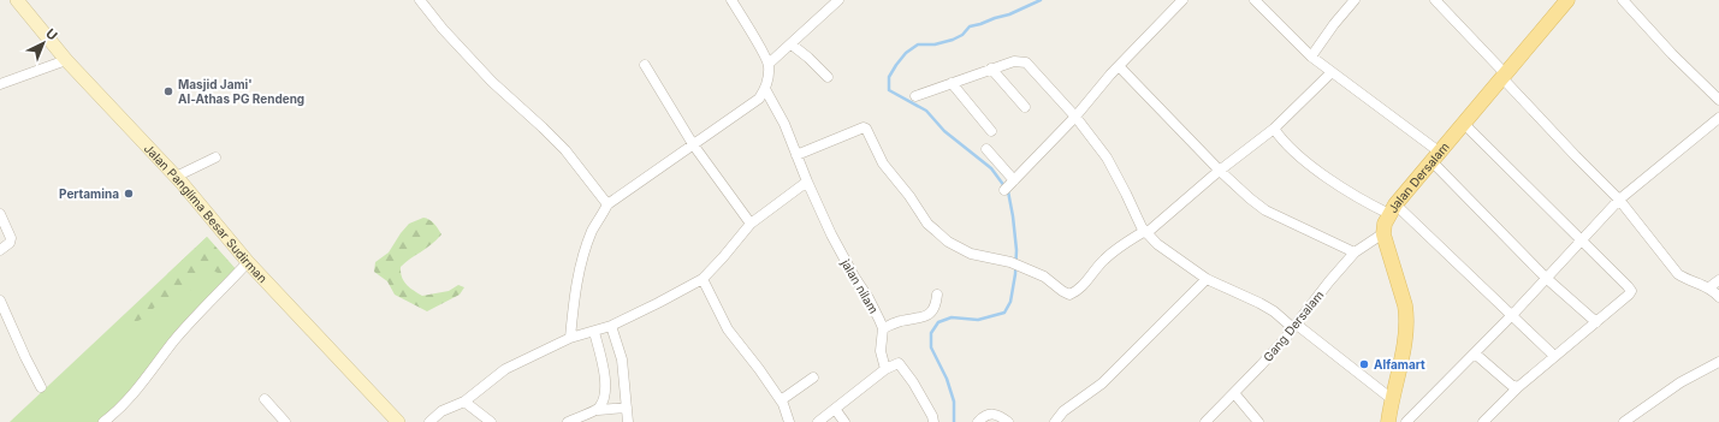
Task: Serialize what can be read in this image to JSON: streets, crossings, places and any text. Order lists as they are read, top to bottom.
{
  "streets": {
    "main road": ["Jalan Dersalam", "Jalan Panglima Besar Sudirman"],
    "street": ["jalan nilam", "Gang Dersalam"]
  },
  "crossings": [
    ["Jalan Dersalam", "Gang Dersalam"]
  ],
  "places": ["Masjid Jami' Al-Athas PG Rendeng", "Pertamina", "Alfamart"],
  "north": "top right"
}
